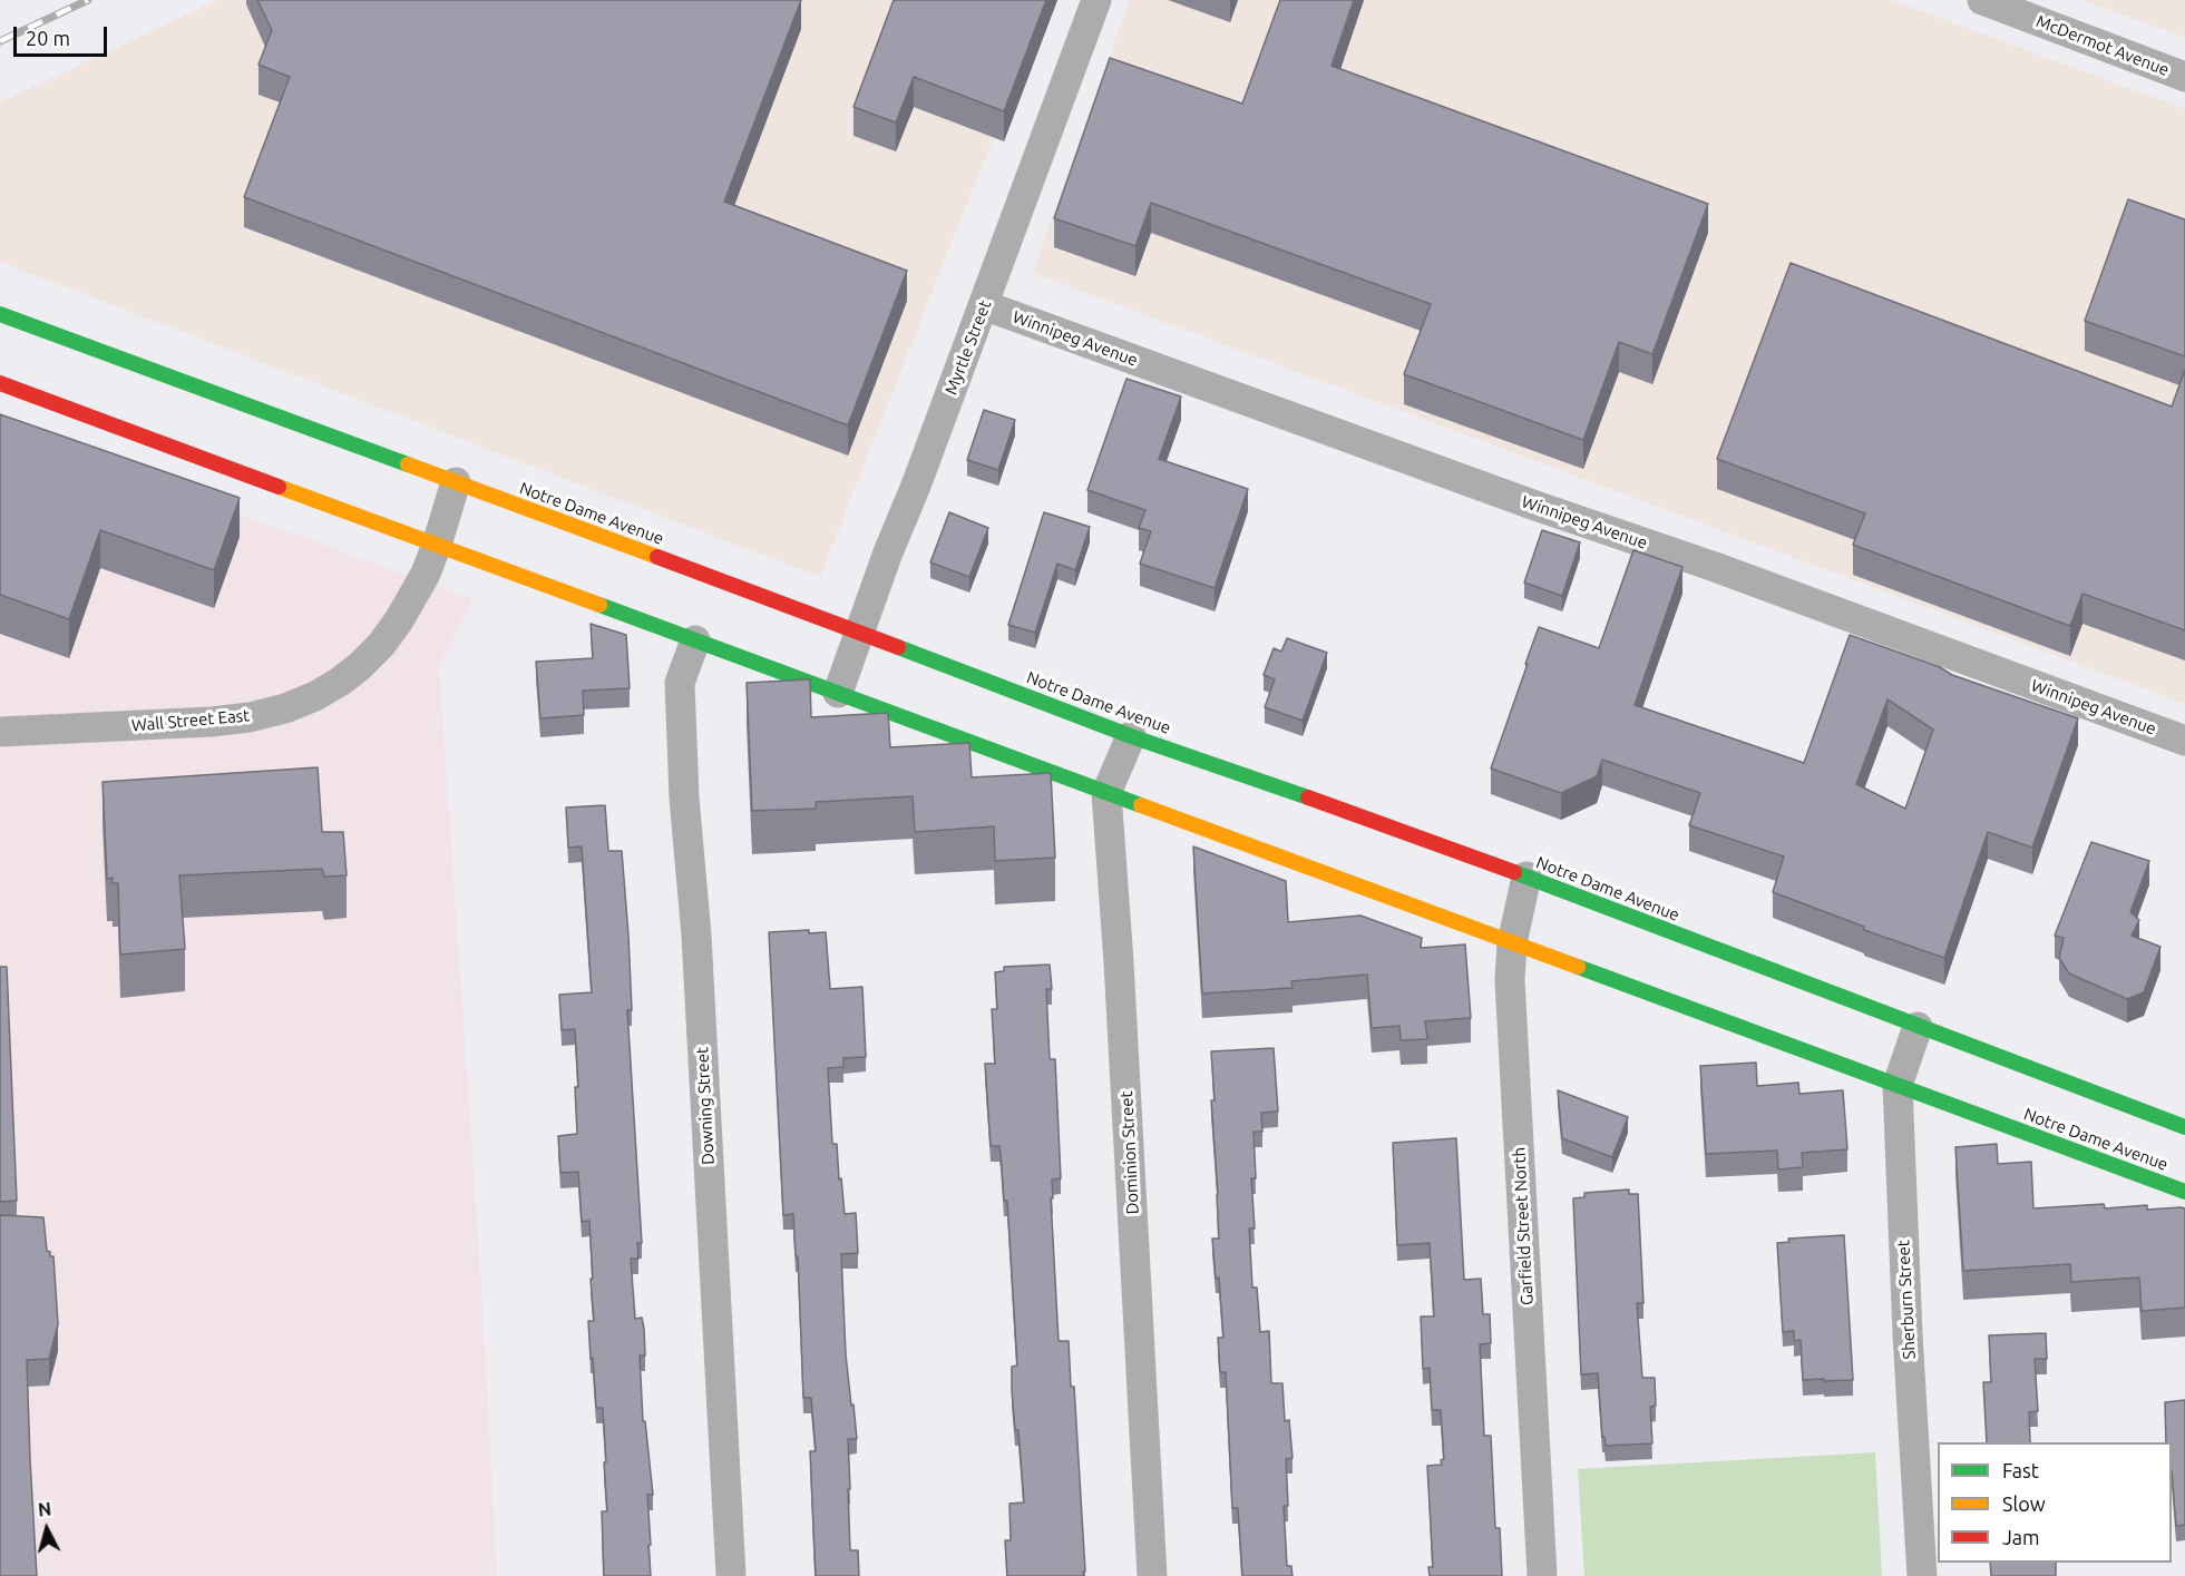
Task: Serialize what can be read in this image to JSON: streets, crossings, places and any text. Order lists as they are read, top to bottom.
{
  "streets": {
    "main road": ["Notre Dame Avenue"],
    "street": [
      "McDermot Avenue",
      "Winnipeg Avenue",
      "Myrtle Street",
      "Wall Street East",
      "Downing Street",
      "Dominion Street",
      "Garfield Street North",
      "Sherburn Street"
    ]
  },
  "crossings": [
    ["Winnipeg Avenue", "Myrtle Street"],
    ["Myrtle Street", "Notre Dame Avenue"],
    ["Notre Dame Avenue", "Wall Street East"],
    ["Notre Dame Avenue", "Downing Street"],
    ["Notre Dame Avenue", "Dominion Street"],
    ["Notre Dame Avenue", "Garfield Street North"],
    ["Notre Dame Avenue", "Sherburn Street"]
  ],
  "legend": ["Fast", "Slow", "Jam"],
  "scale_bar": "20 m",
  "north": "top"
}
